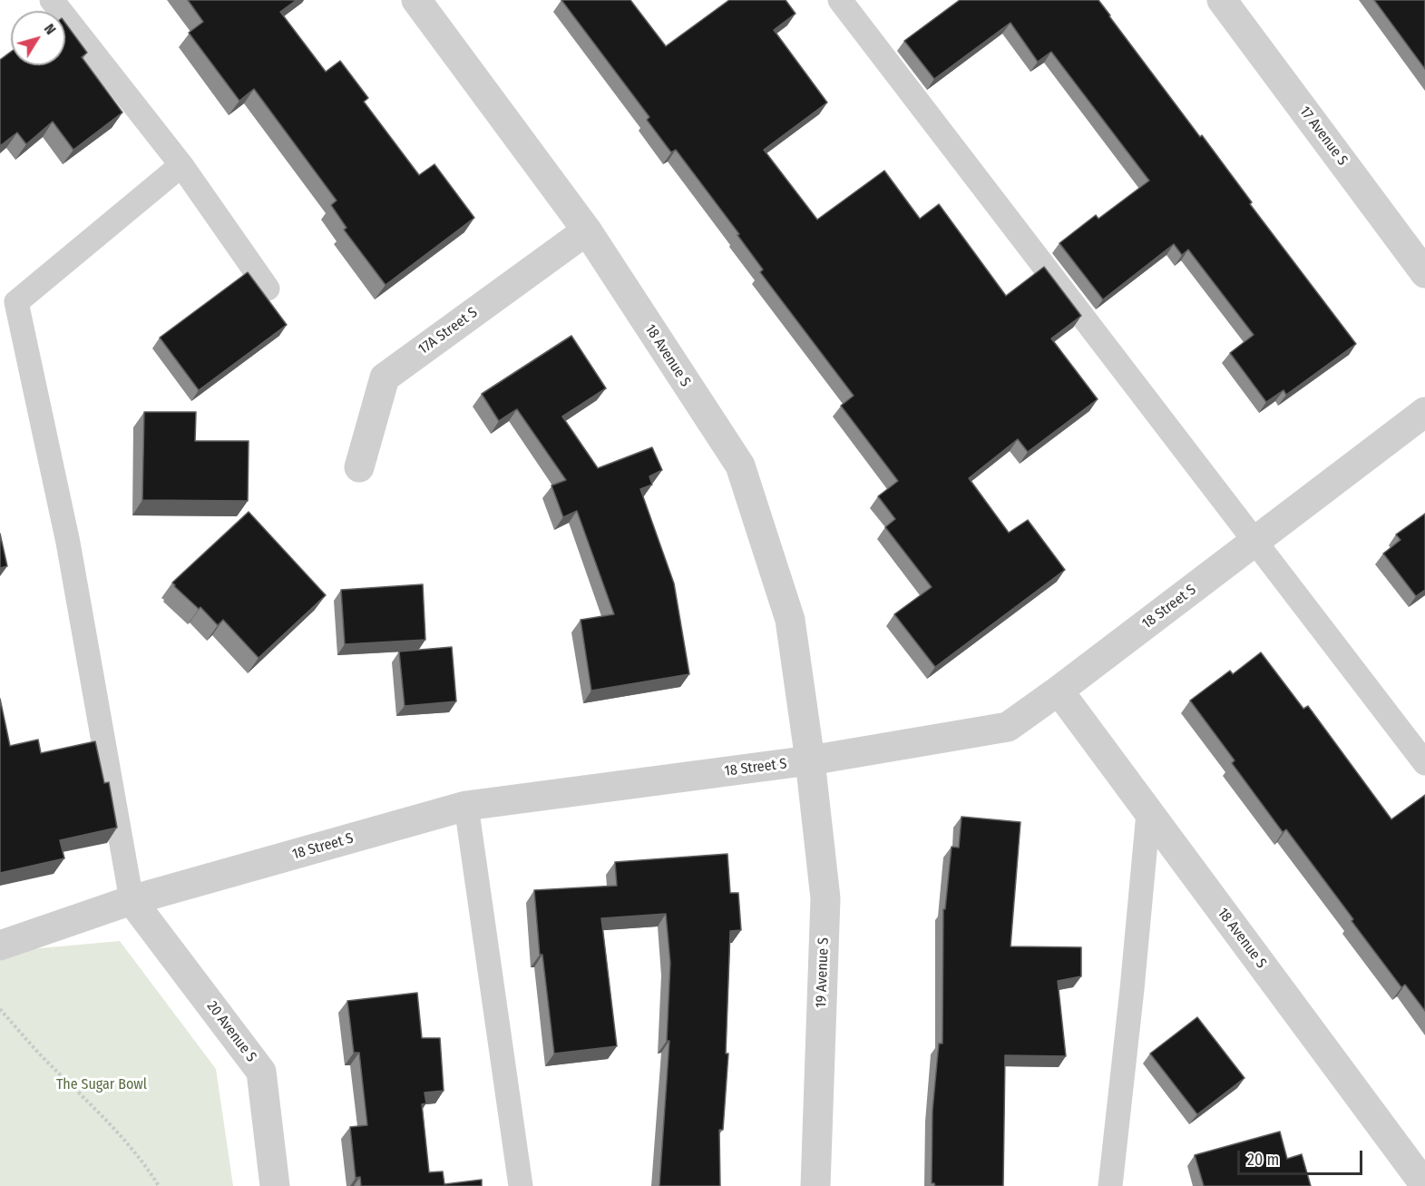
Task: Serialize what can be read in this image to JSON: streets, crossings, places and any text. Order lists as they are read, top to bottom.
{
  "streets": {
    "street": [
      "17 Avenue S",
      "17A Street S",
      "18 Avenue S",
      "18 Street S",
      "19 Avenue S",
      "20 Avenue S"
    ]
  },
  "crossings": [
    ["17A Street S", "18 Avenue S"],
    ["18 Avenue S", "18 Street S"],
    ["18 Avenue S", "19 Avenue S"],
    ["18 Street S", "19 Avenue S"],
    ["18 Street S", "20 Avenue S"]
  ],
  "parks": ["The Sugar Bowl"],
  "scale_bar": "20 m",
  "north": "top right"
}
